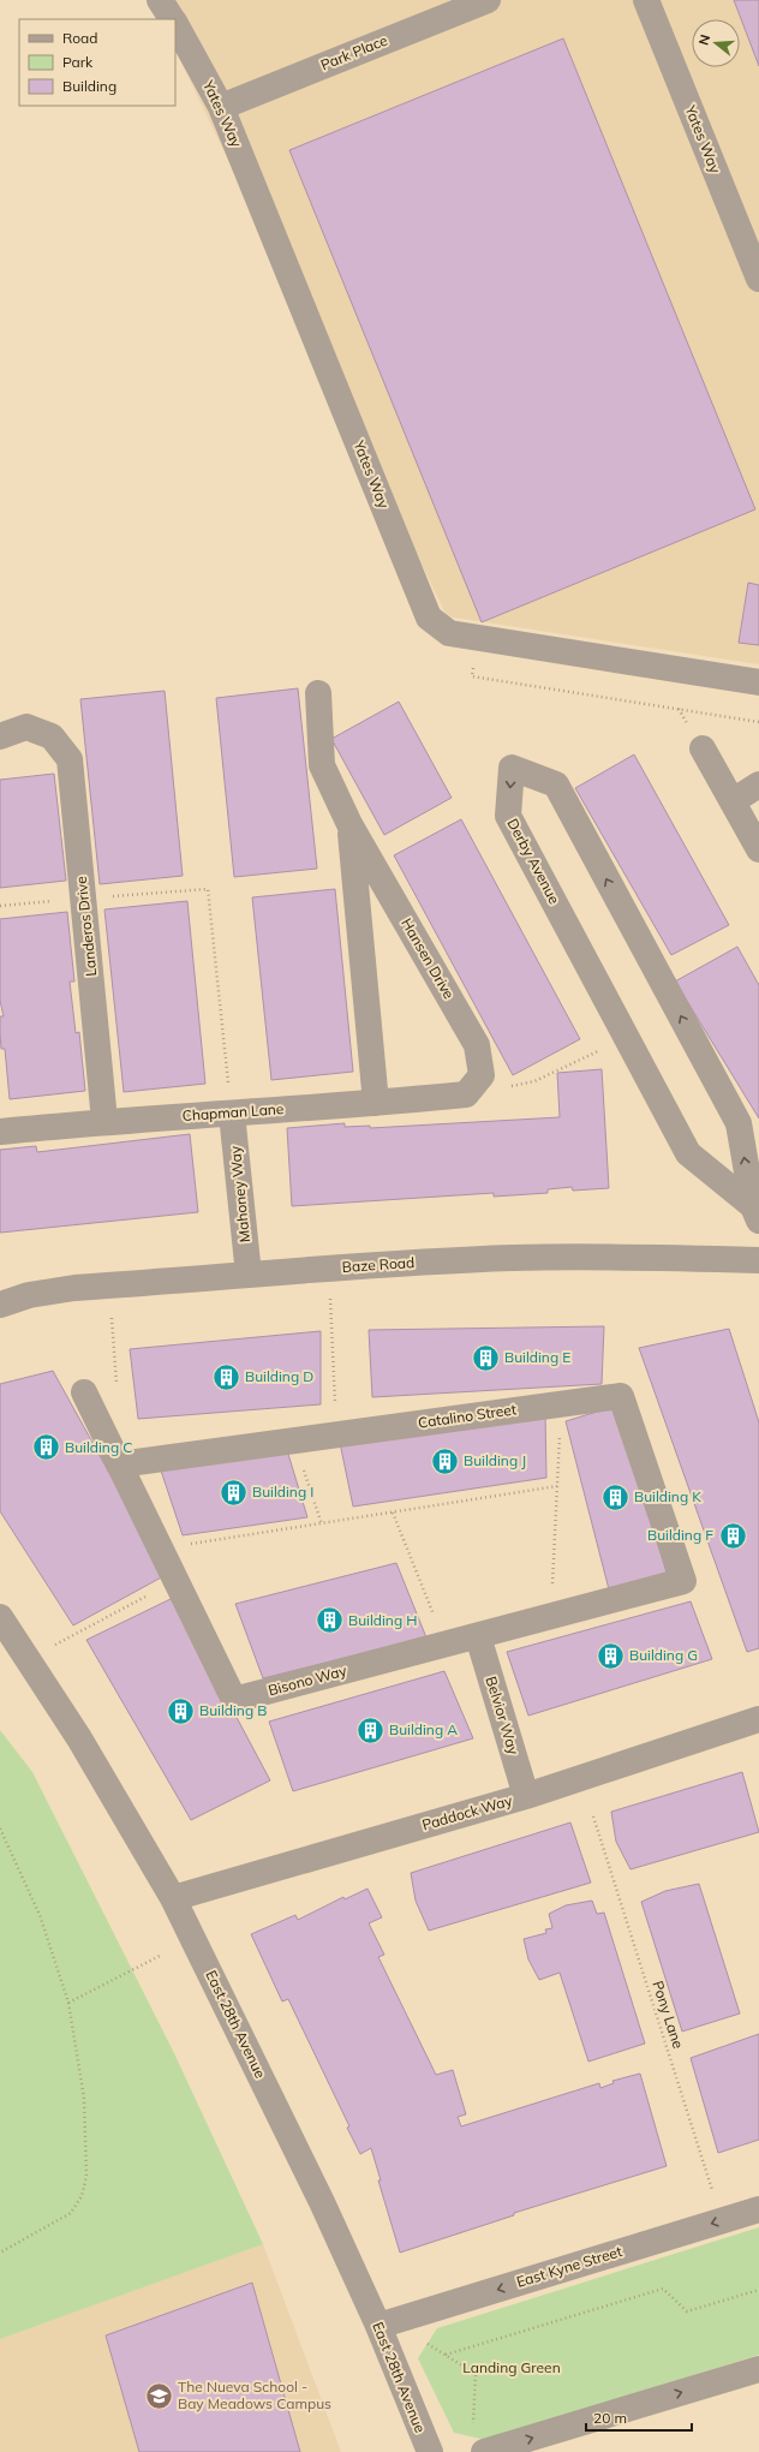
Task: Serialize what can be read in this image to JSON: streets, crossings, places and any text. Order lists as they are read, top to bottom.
{
  "streets": {
    "street": [
      "Park Place",
      "Yates Way",
      "Derby Avenue",
      "Landeros Drive",
      "Hansen Drive",
      "Chapman Lane",
      "Mahoney Way",
      "Baze Road",
      "Catalino Street",
      "Bisono Way",
      "Belvior Way",
      "Paddock Way",
      "East 28th Avenue",
      "East Kyne Street"
    ],
    "path": ["Pony Lane"]
  },
  "crossings": [
    ["Park Place", "Yates Way"],
    ["Landeros Drive", "Chapman Lane"],
    ["Hansen Drive", "Chapman Lane"],
    ["Chapman Lane", "Mahoney Way"],
    ["Mahoney Way", "Baze Road"],
    ["Catalino Street", "Bisono Way"],
    ["Bisono Way", "Belvior Way"],
    ["Belvior Way", "Paddock Way"],
    ["Paddock Way", "East 28th Avenue"],
    ["Pony Lane", "East Kyne Street"],
    ["East 28th Avenue", "East Kyne Street"]
  ],
  "parks": ["Landing Green"],
  "places": {
    "building": [
      "Building E",
      "Building D",
      "Building C",
      "Building J",
      "Building I",
      "Building K",
      "Building F",
      "Building H",
      "Building G",
      "Building B",
      "Building A"
    ],
    "school or university": ["The Nueva School - Bay Meadows Campus"]
  },
  "legend": ["Road", "Park", "Building"],
  "scale_bar": "20 m",
  "north": "left"
}
